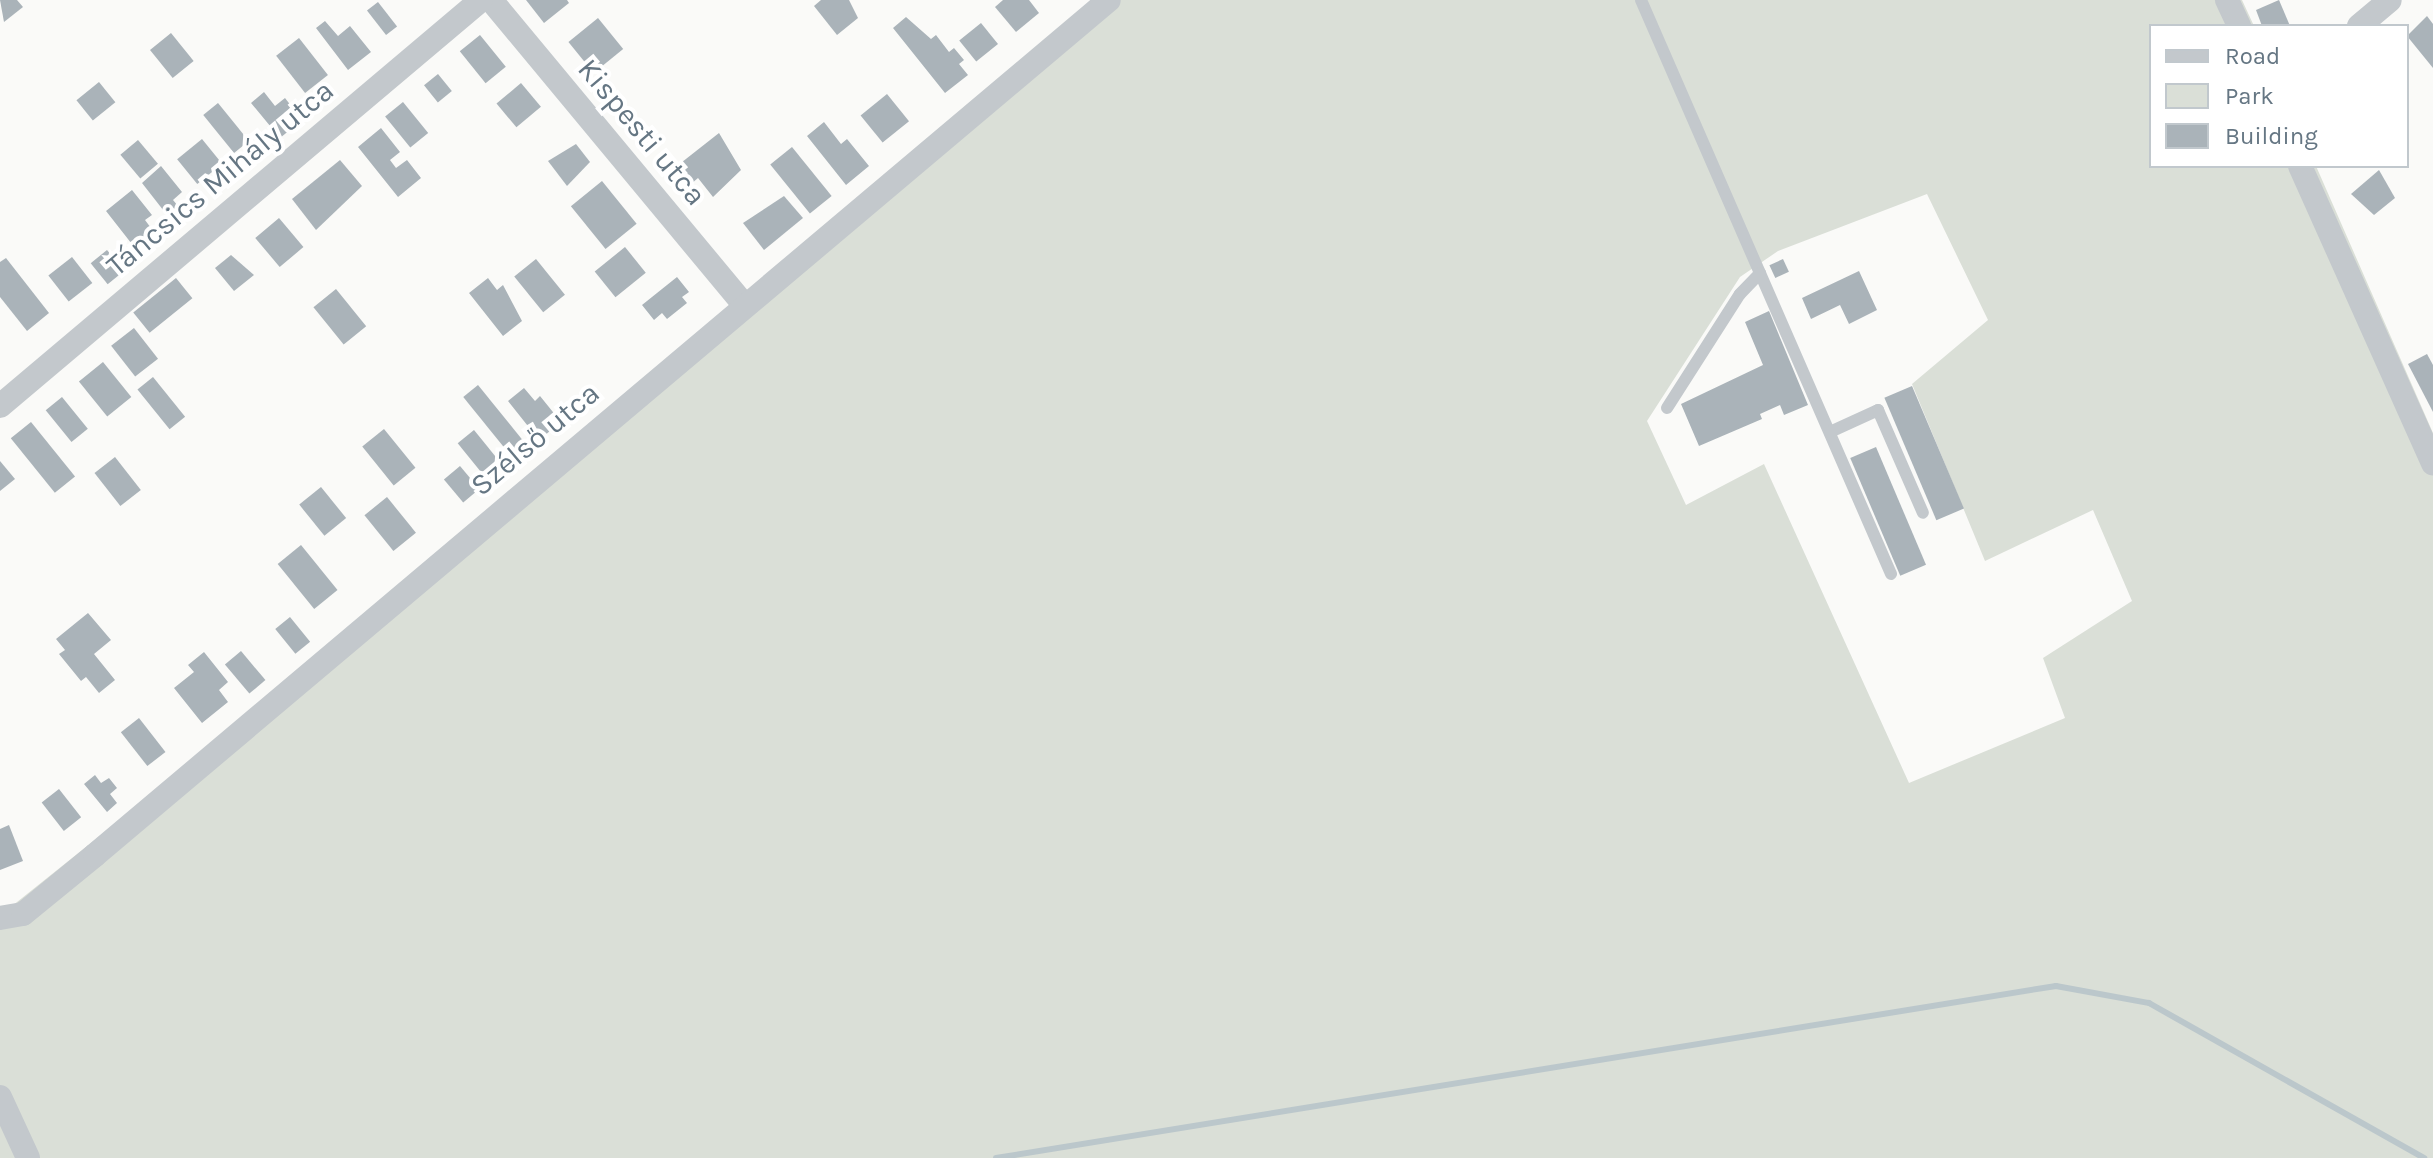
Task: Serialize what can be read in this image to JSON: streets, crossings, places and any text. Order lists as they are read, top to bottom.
{
  "streets": {
    "street": ["Kispesti utca", "Táncsics Mihály utca", "Szélső utca"]
  },
  "crossings": [
    ["Kispesti utca", "Szélső utca"]
  ],
  "legend": ["Road", "Park", "Building"]
}
